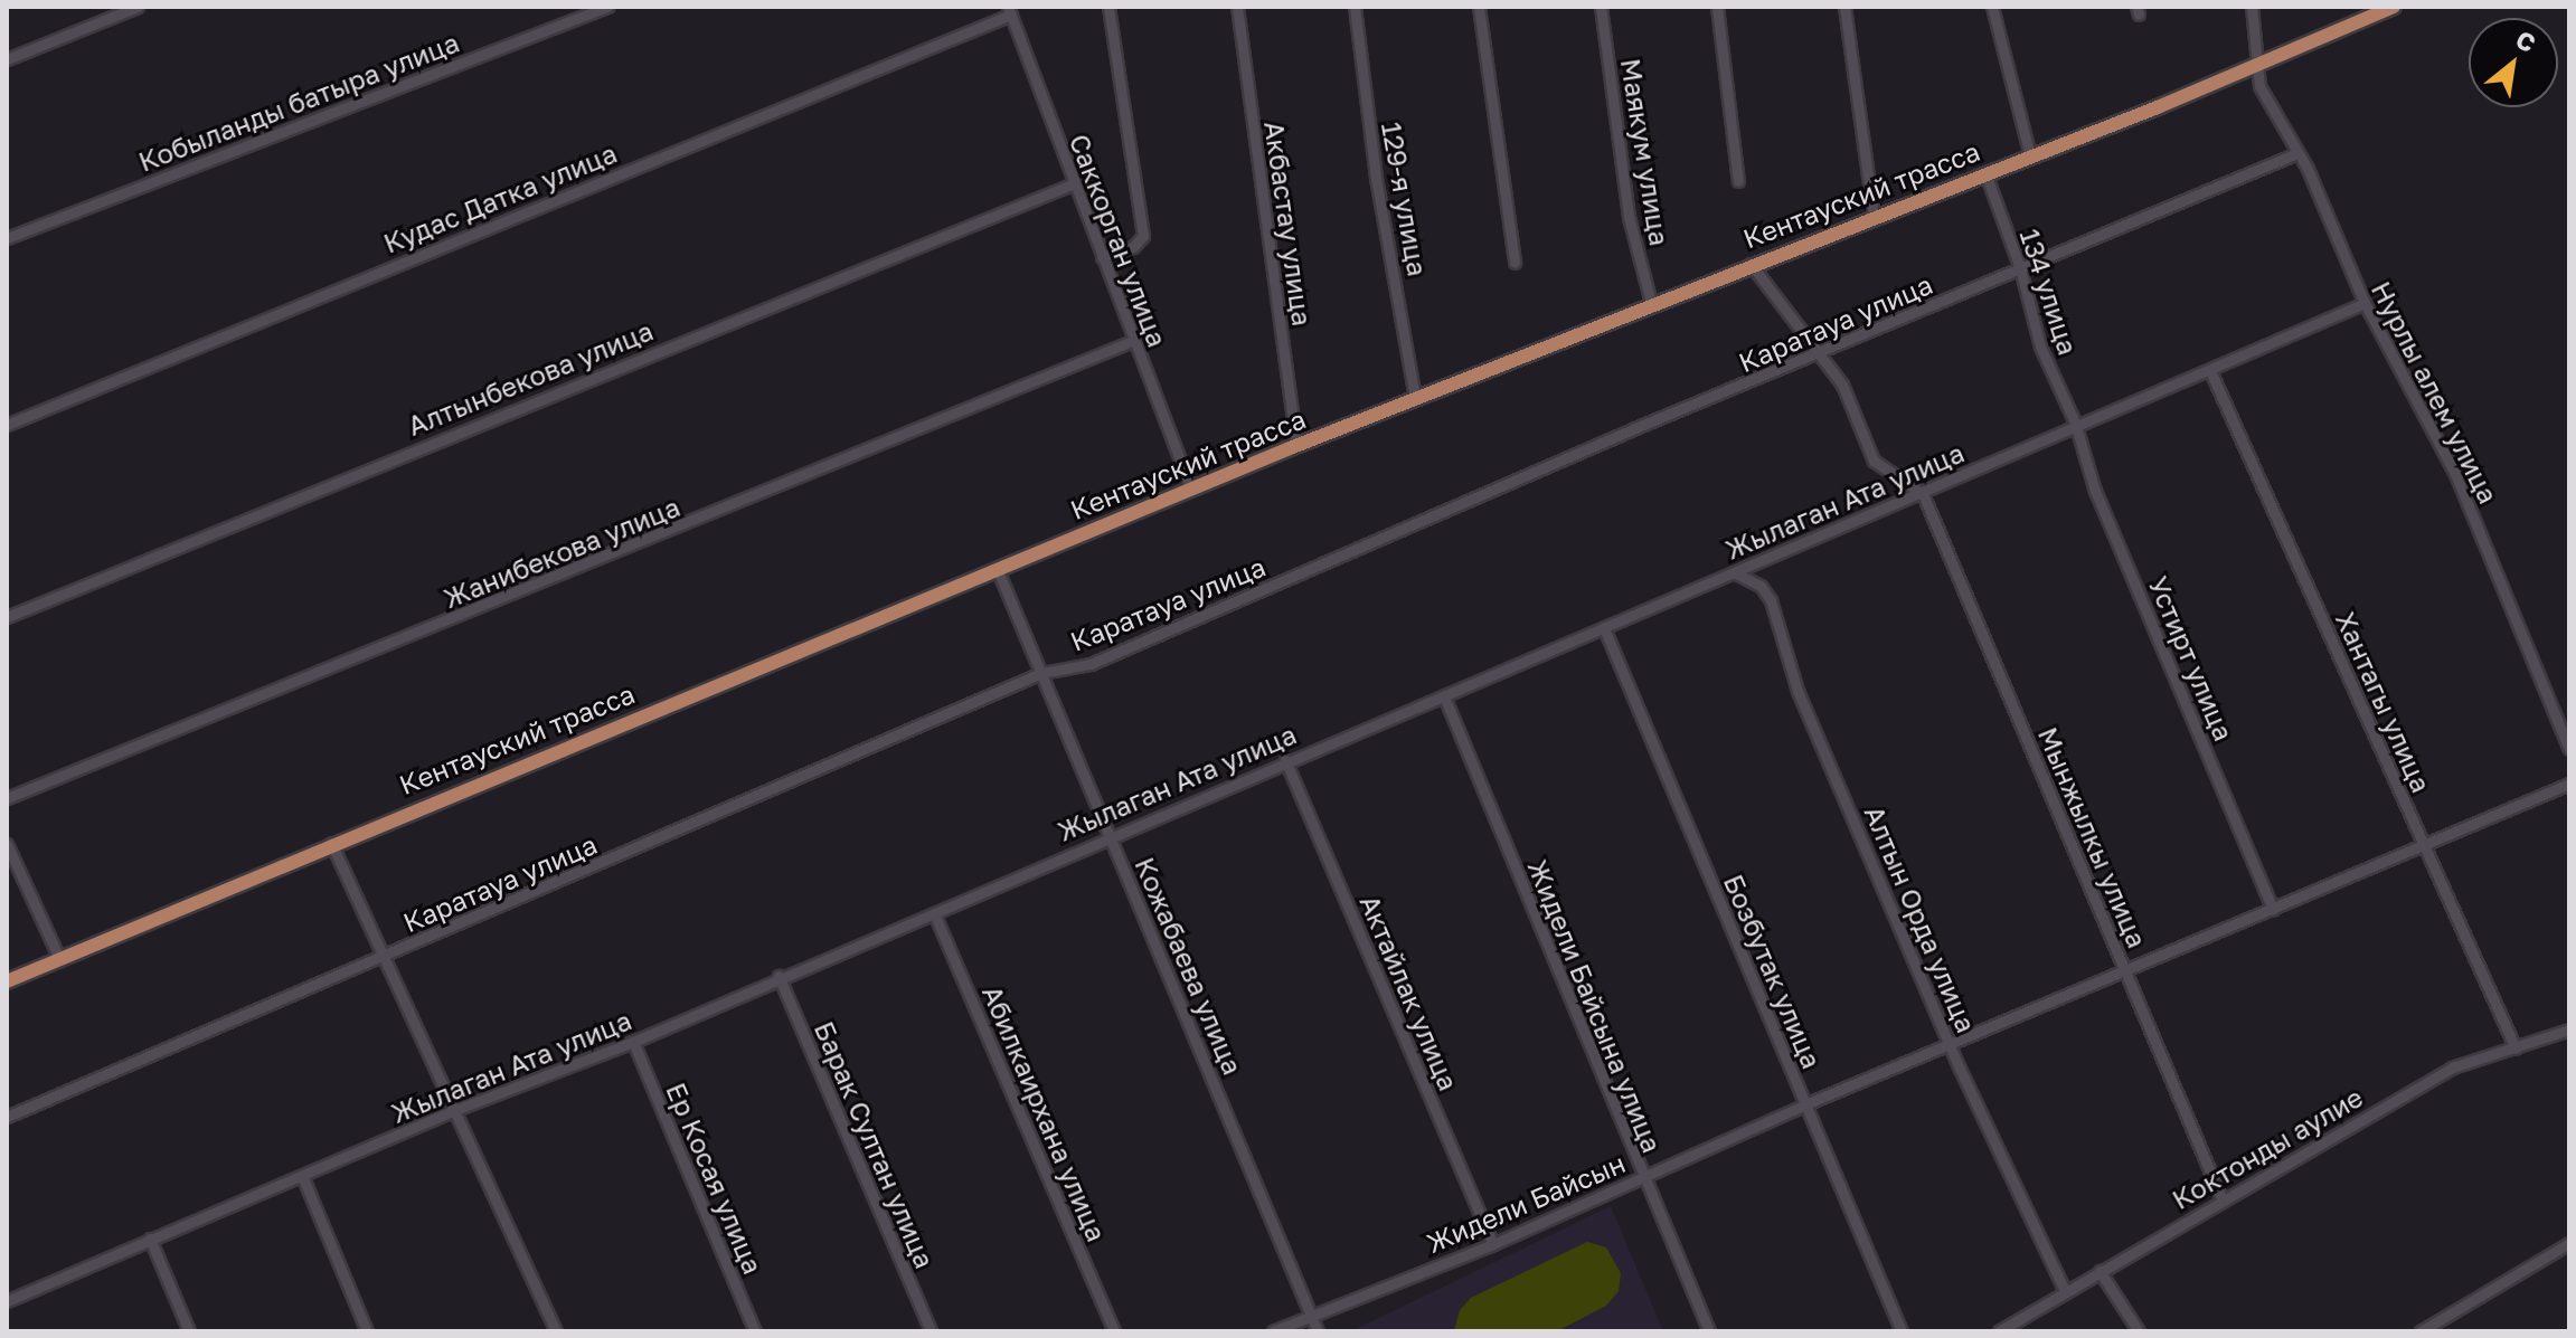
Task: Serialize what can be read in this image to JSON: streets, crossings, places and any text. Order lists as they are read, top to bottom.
{
  "streets": {
    "main road": ["Кентауский трасса"],
    "street": [
      "Кобыланды батыра улица",
      "Маякум улица",
      "Кудас Датка улица",
      "129-я улица",
      "Акбастау улица",
      "Саккорган улица",
      "134 улица",
      "Каратауа улица",
      "Алтынбекова улица",
      "Нурлы алем улица",
      "Жылаган Ата улица",
      "Жанибекова улица",
      "Устирт улица",
      "Хантагы улица",
      "Мынжылкы улица",
      "Алтын Орда улица",
      "Кожабаева улица",
      "Бозбутак улица",
      "Актайлак улица",
      "Жидели Байсына улица",
      "Абилкаирхана улица",
      "Барак Султан улица",
      "Коктонды аулие",
      "Ер Косая улица",
      "Жидели Байсын"
    ]
  },
  "crossings": [
    ["Маякум улица", "Кентауский трасса"],
    ["Кентауский трасса", "129-я улица"],
    ["Кентауский трасса", "Акбастау улица"],
    ["Кентауский трасса", "Саккорган улица"],
    ["Кентауский трасса", "134 улица"],
    ["Кентауский трасса", "Нурлы алем улица"],
    ["Кентауский трасса", "Кожабаева улица"],
    ["Кудас Датка улица", "Саккорган улица"],
    ["Саккорган улица", "Алтынбекова улица"],
    ["Саккорган улица", "Жанибекова улица"],
    ["134 улица", "Каратауа улица"],
    ["134 улица", "Жылаган Ата улица"],
    ["134 улица", "Устирт улица"],
    ["Каратауа улица", "Нурлы алем улица"],
    ["Каратауа улица", "Кожабаева улица"],
    ["Нурлы алем улица", "Жылаган Ата улица"],
    ["Жылаган Ата улица", "Устирт улица"],
    ["Жылаган Ата улица", "Хантагы улица"],
    ["Жылаган Ата улица", "Мынжылкы улица"],
    ["Жылаган Ата улица", "Алтын Орда улица"],
    ["Жылаган Ата улица", "Кожабаева улица"],
    ["Жылаган Ата улица", "Бозбутак улица"],
    ["Жылаган Ата улица", "Актайлак улица"],
    ["Жылаган Ата улица", "Жидели Байсына улица"],
    ["Жылаган Ата улица", "Абилкаирхана улица"],
    ["Жылаган Ата улица", "Барак Султан улица"],
    ["Жылаган Ата улица", "Ер Косая улица"],
    ["Устирт улица", "Жидели Байсын"],
    ["Хантагы улица", "Коктонды аулие"],
    ["Хантагы улица", "Жидели Байсын"],
    ["Мынжылкы улица", "Коктонды аулие"],
    ["Мынжылкы улица", "Жидели Байсын"],
    ["Алтын Орда улица", "Коктонды аулие"],
    ["Алтын Орда улица", "Жидели Байсын"],
    ["Кожабаева улица", "Жидели Байсын"],
    ["Бозбутак улица", "Жидели Байсын"],
    ["Актайлак улица", "Жидели Байсын"],
    ["Жидели Байсына улица", "Жидели Байсын"]
  ],
  "north": "top right"
}
